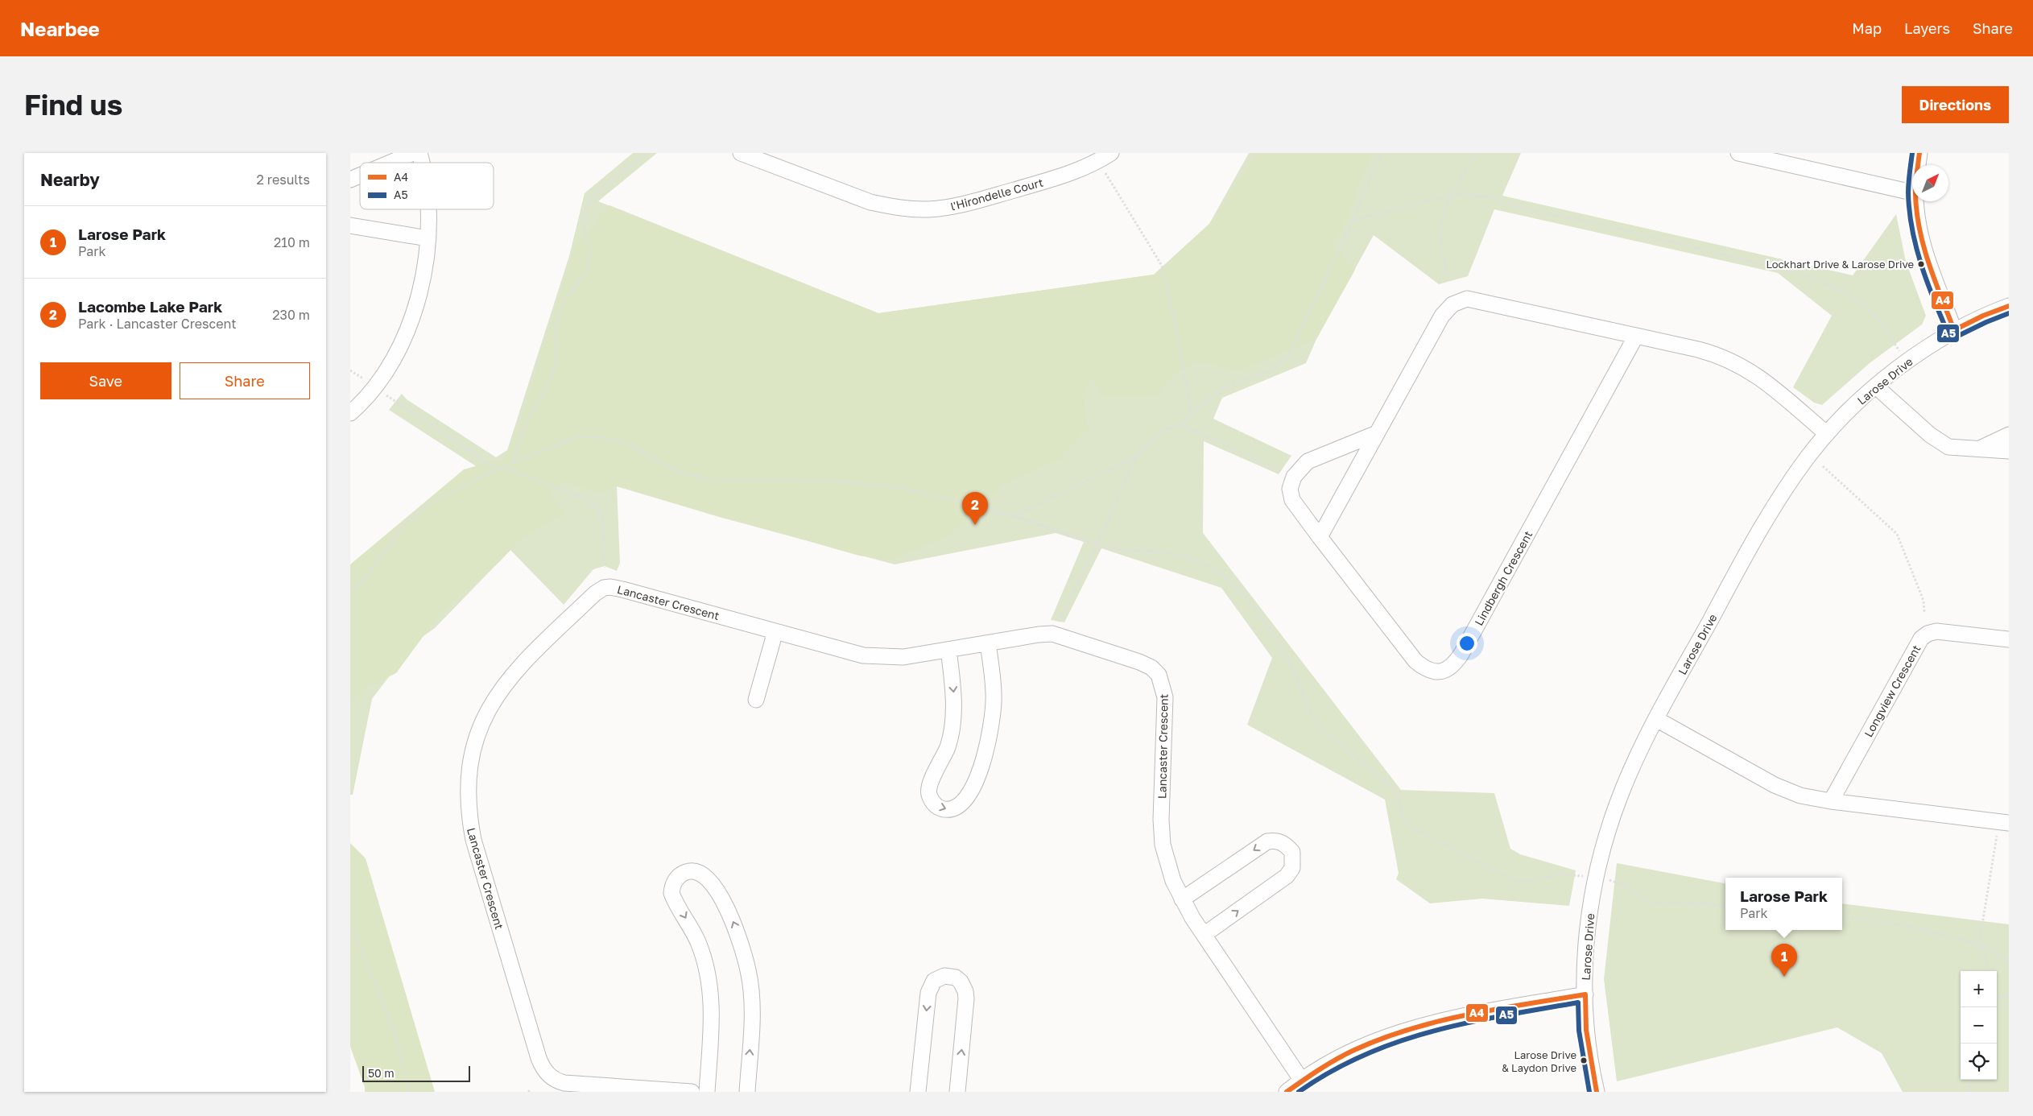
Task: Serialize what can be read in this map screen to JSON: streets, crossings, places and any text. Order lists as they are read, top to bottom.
{
  "streets": {
    "street": [
      "l'Hirondelle Court",
      "Larose Drive",
      "Lindbergh Crescent",
      "Lancaster Crescent",
      "Longview Crescent"
    ]
  },
  "places": ["Lockhart Drive & Larose Drive", "Larose Drive & Laydon Drive"],
  "lines": ["transit line A4", "transit line A5"],
  "legend": ["A4", "A5"],
  "scale_bar": "50 m",
  "north": "top right",
  "page": {
    "header": "Nearbee",
    "nav": ["Map", "Layers", "Share"],
    "buttons": [
      "Directions",
      ["Save", "Share"]
    ],
    "title": "Find us",
    "heading": ["Nearby", "2 results"],
    "list": [
      {
        "mark": "1",
        "name": "Larose Park",
        "note": "Park",
        "value": "210 m"
      },
      {
        "mark": "2",
        "name": "Lacombe Lake Park",
        "note": "Park · Lancaster Crescent",
        "value": "230 m"
      }
    ],
    "pins": ["2", "1"],
    "popup": ["Larose Park", "Park"],
    "map_buttons": ["+", "−"],
    "scale": "50 m"
  }
}
